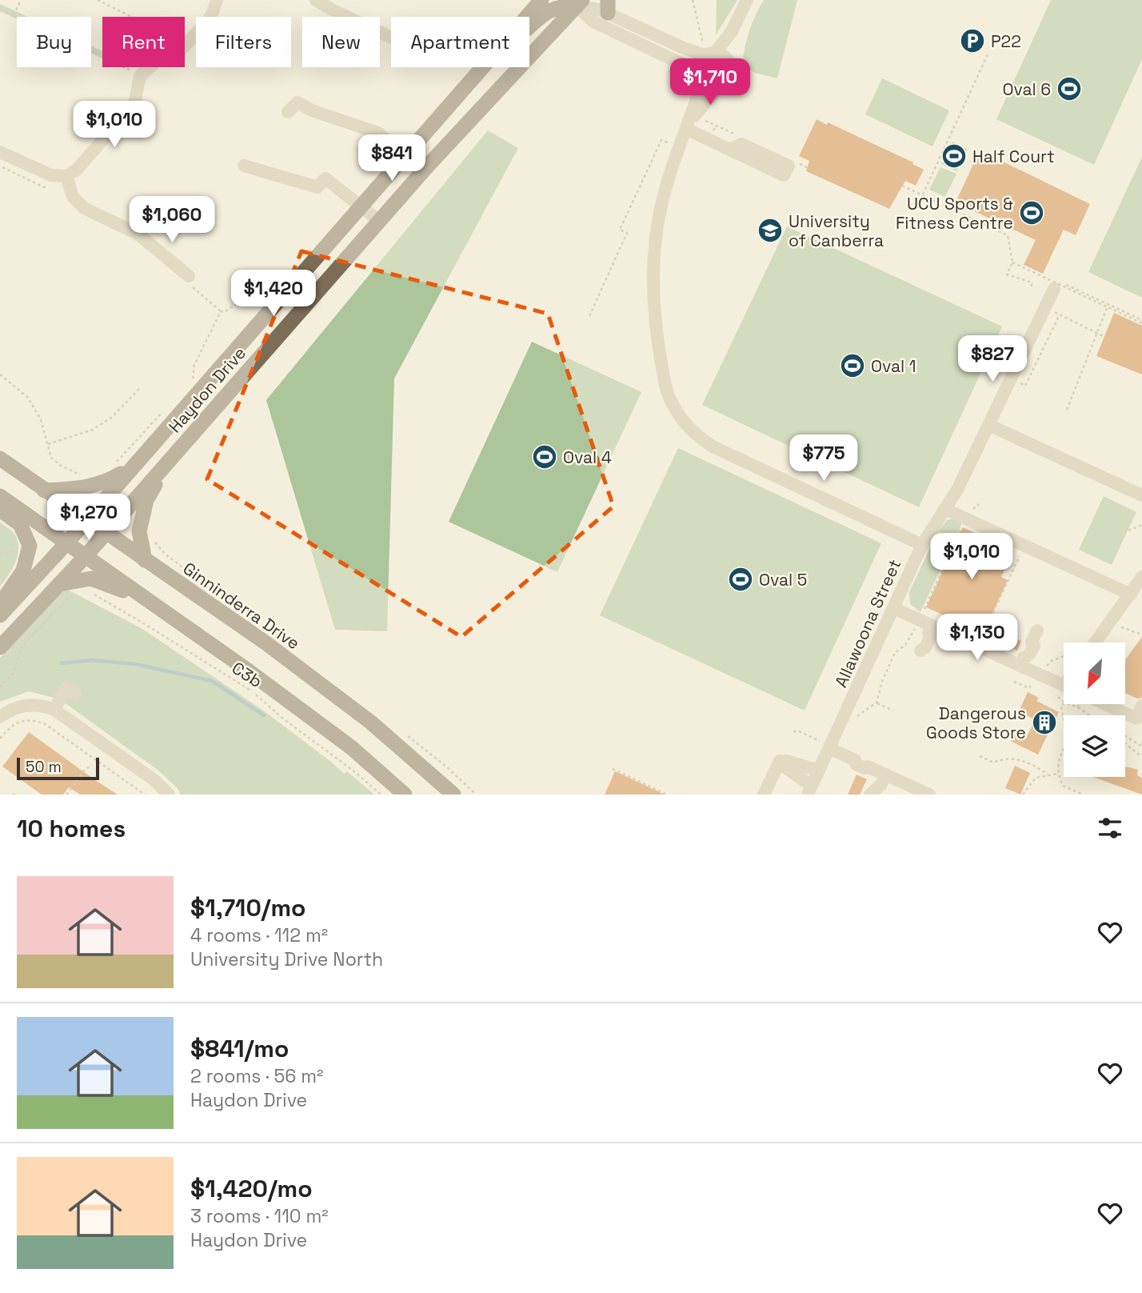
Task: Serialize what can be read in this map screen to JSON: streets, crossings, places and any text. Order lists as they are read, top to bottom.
{
  "streets": {
    "main road": ["Haydon Drive", "Ginninderra Drive"],
    "street": ["Allawoona Street"],
    "path": ["C3b"]
  },
  "crossings": [
    ["Haydon Drive", "Ginninderra Drive"]
  ],
  "places": {
    "parking": ["P22"],
    "sports": [
      "Oval 6",
      "Half Court",
      "UCU Sports & Fitness Centre",
      "Oval 1",
      "Oval 4",
      "Oval 5"
    ],
    "school or university": ["University of Canberra"],
    "building": ["Dangerous Goods Store"]
  },
  "scale_bar": "50 m",
  "north": "bottom left",
  "page": {
    "chip": [
      "Buy",
      "Rent",
      "Filters",
      "New",
      "Apartment"
    ],
    "price": [
      "$1,710",
      "$1,010",
      "$841",
      "$1,060",
      "$1,420",
      "$827",
      "$775",
      "$1,270",
      "$1,010",
      "$1,130"
    ],
    "scale": "50 m",
    "heading": "10 homes",
    "list": [
      {
        "name": "$1,710/mo",
        "note": "4 rooms · 112 m² · University Drive North"
      },
      {
        "name": "$841/mo",
        "note": "2 rooms · 56 m² · Haydon Drive"
      },
      {
        "name": "$1,420/mo",
        "note": "3 rooms · 110 m² · Haydon Drive"
      }
    ]
  }
}
